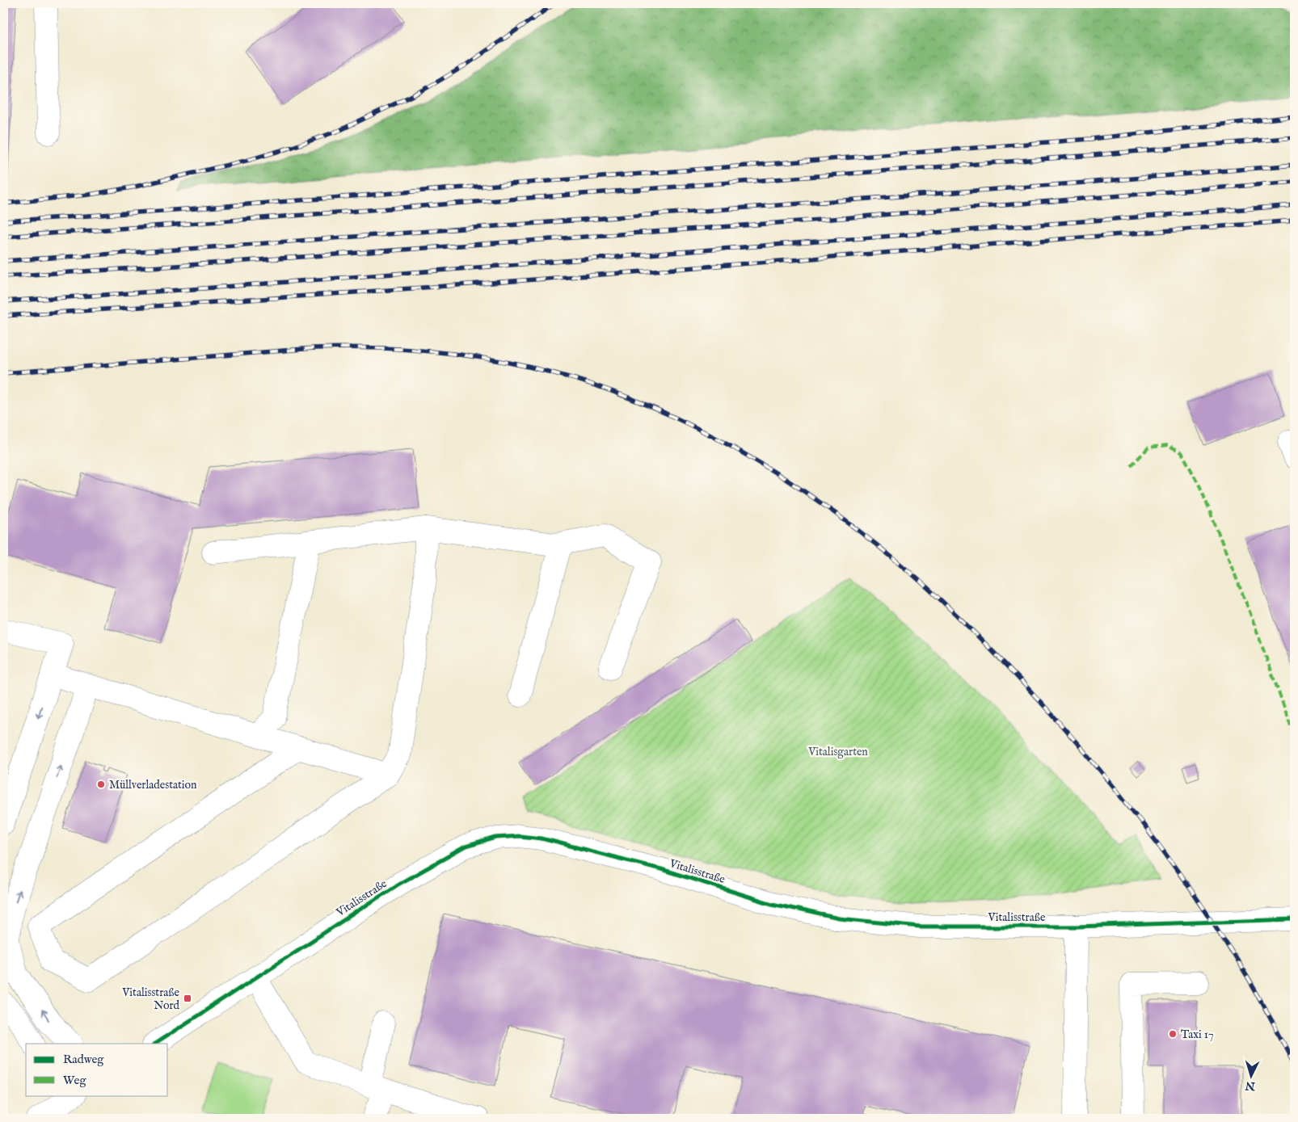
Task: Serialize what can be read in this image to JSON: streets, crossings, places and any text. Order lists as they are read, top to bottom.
{
  "streets": {
    "street": ["Vitalisstraße"]
  },
  "parks": ["Vitalisgarten"],
  "places": {
    "other": ["Müllverladestation", "Taxi 17"],
    "transit": ["Vitalisstraße Nord"]
  },
  "legend": ["Radweg", "Weg"],
  "north": "bottom"
}
